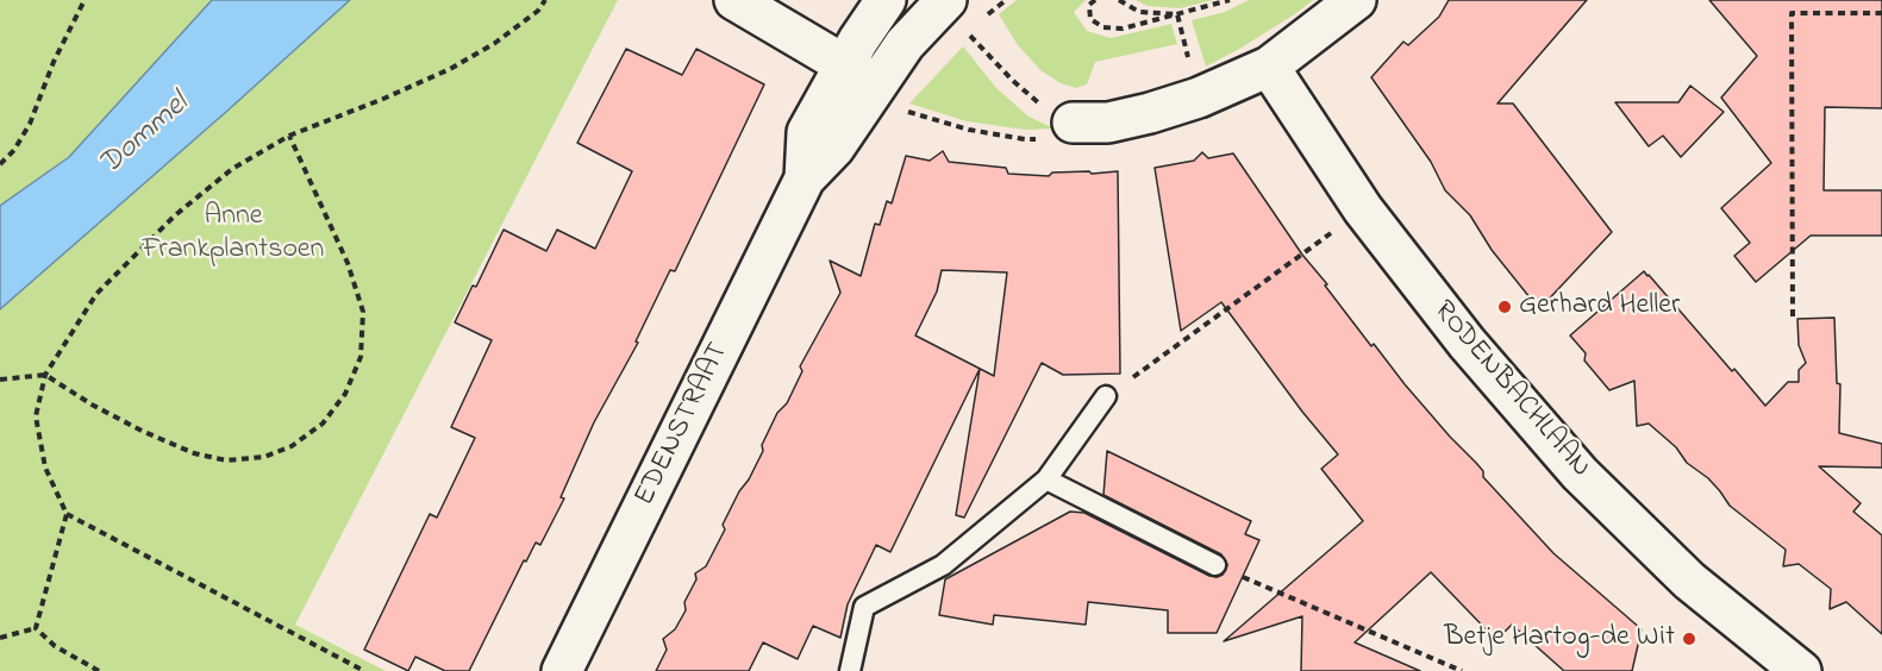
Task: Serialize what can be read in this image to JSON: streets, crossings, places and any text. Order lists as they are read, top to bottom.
{
  "streets": {
    "street": ["RODENBACHLAAN", "EDENSTRAAT"]
  },
  "water": ["Dommel"],
  "parks": ["Anne Frankplantsoen"],
  "places": ["Gerhard Heller", "Betje Hartog-de Wit"]
}
